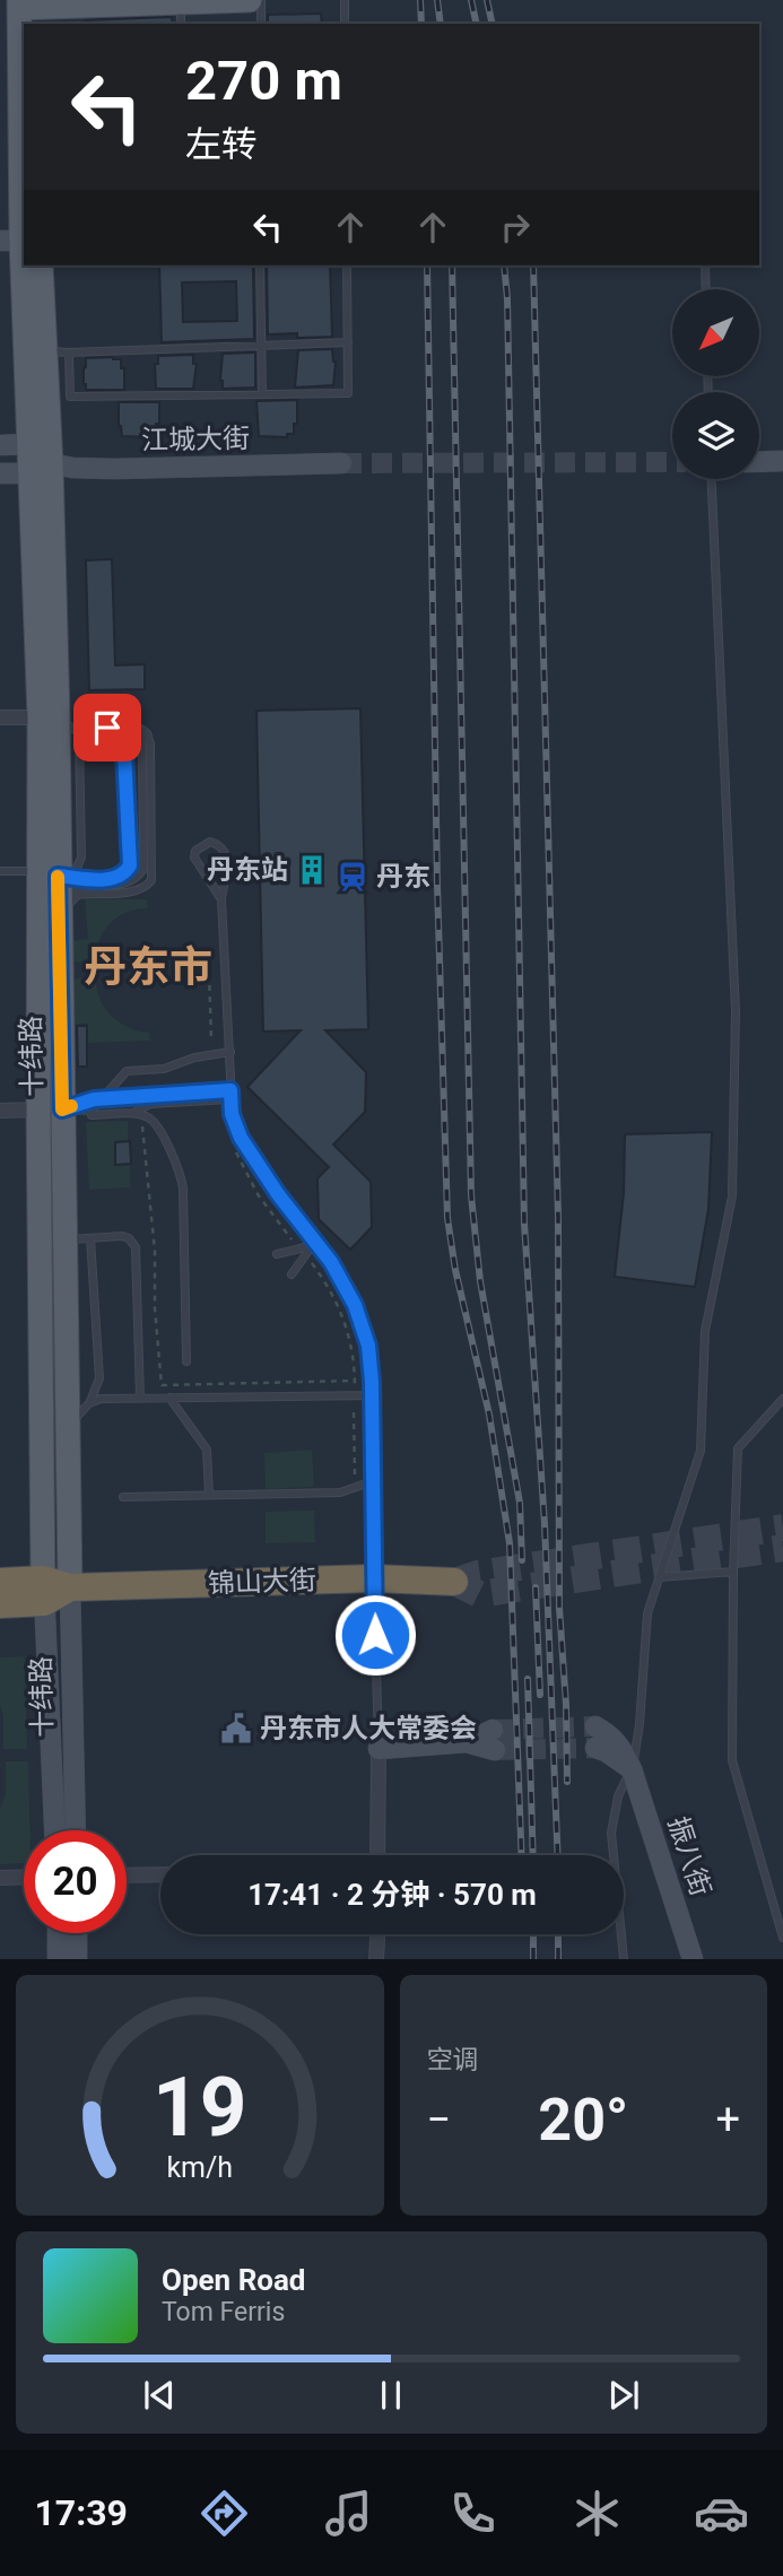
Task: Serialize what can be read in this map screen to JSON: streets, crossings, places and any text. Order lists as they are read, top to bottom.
{
  "streets": {
    "highway": ["锦山大街"],
    "main road": ["十纬路"],
    "street": ["江城大街", "振八街"]
  },
  "crossings": [
    ["江城大街", "十纬路"],
    ["十纬路", "锦山大街"]
  ],
  "districts": ["丹东市"],
  "places": {
    "building": ["丹东站"],
    "station": ["丹东"],
    "public building": ["丹东市人大常委会"]
  },
  "north": "bottom left",
  "page": {
    "turn": ["270 m", "左转"],
    "limit": "20",
    "trip": "17:41 · 2 分钟 · 570 m",
    "tile": "空调",
    "heat": ["−", "20°", "+"],
    "song": ["Open Road", "Tom Ferris"],
    "tabs": "17:39",
    "gauge": ["19", "km/h"]
  }
}
